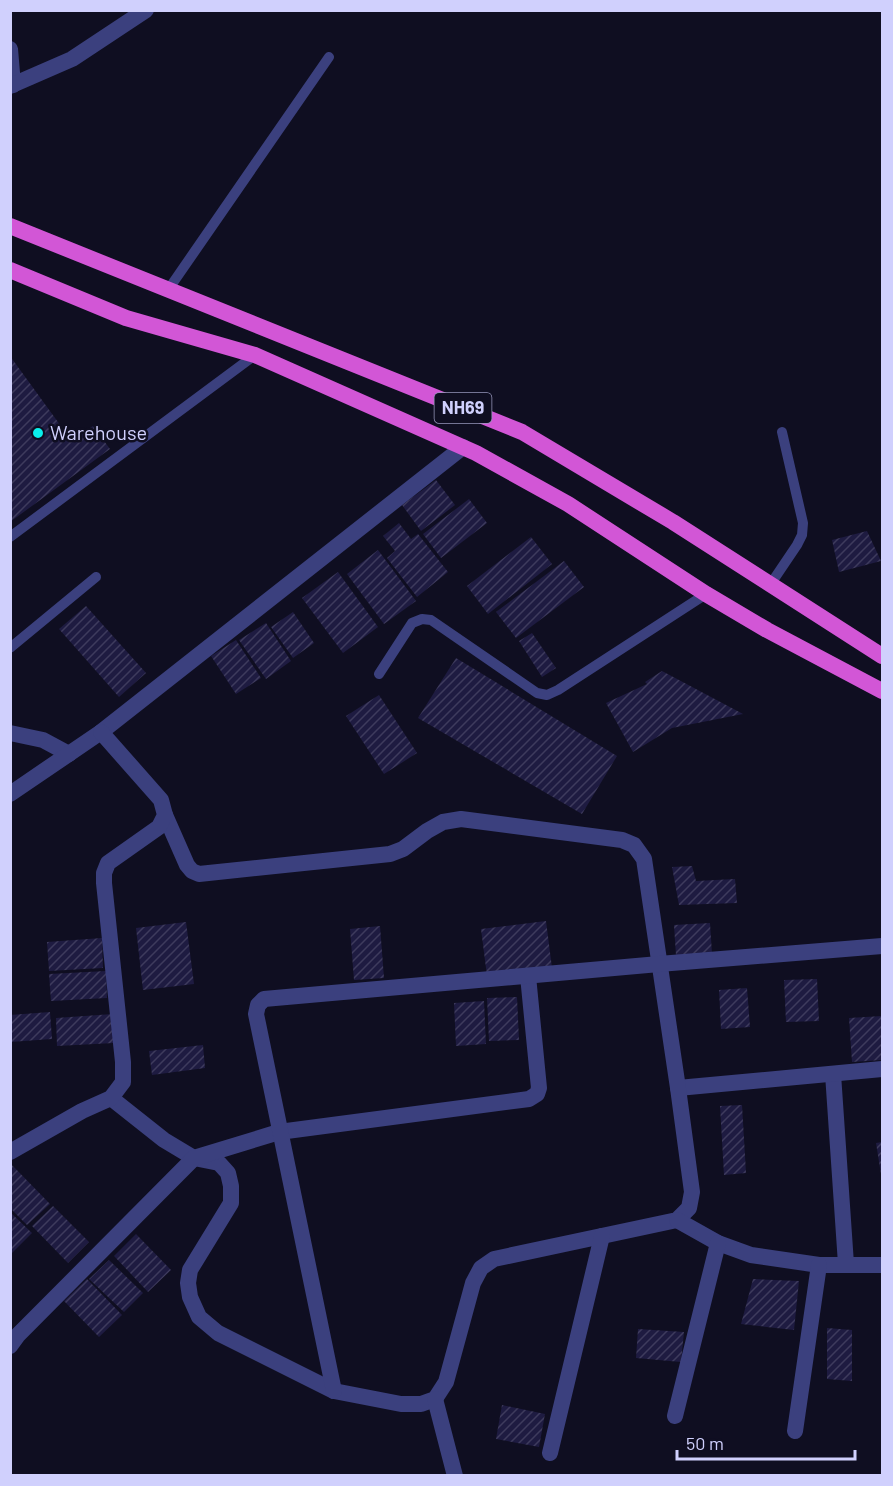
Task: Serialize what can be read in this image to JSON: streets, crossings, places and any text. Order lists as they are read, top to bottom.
{
  "streets": {
    "highway": ["NH69"]
  },
  "places": ["Warehouse"],
  "scale_bar": "50 m"
}
